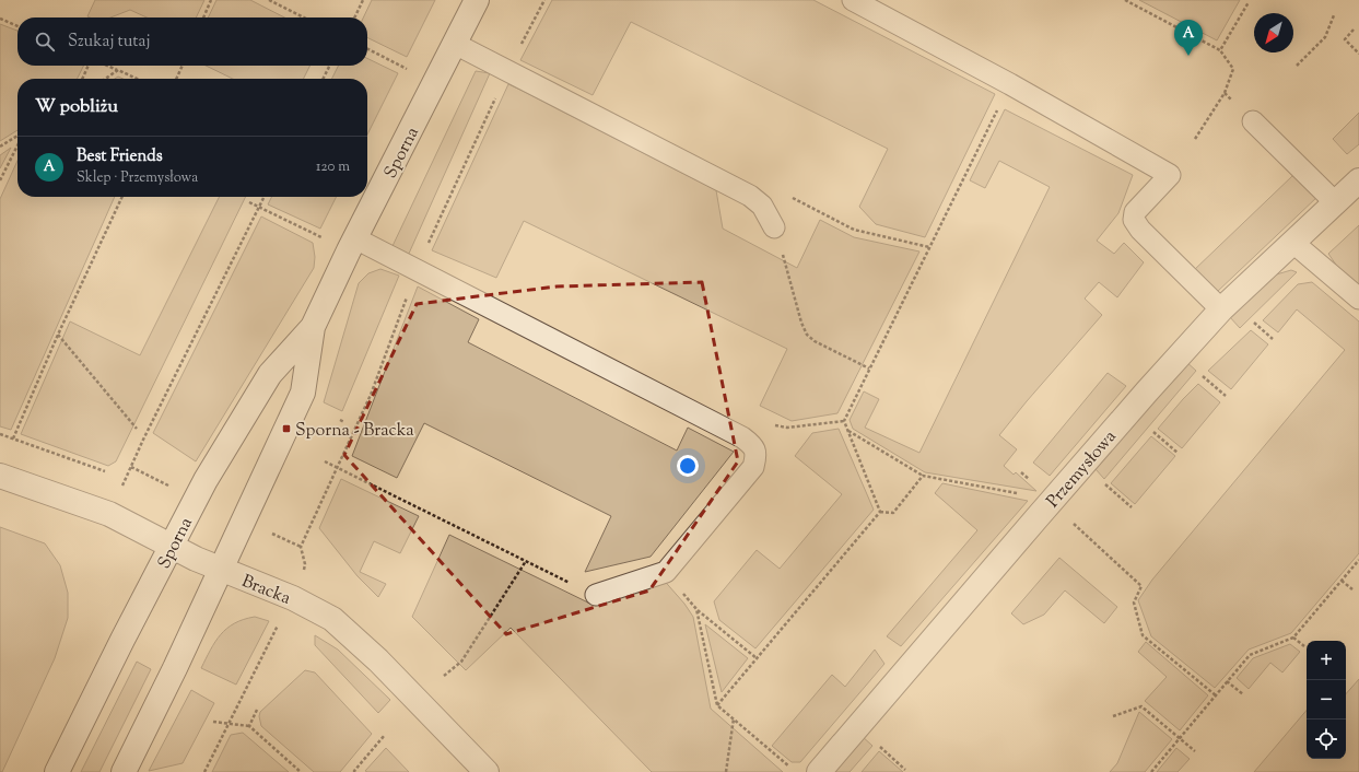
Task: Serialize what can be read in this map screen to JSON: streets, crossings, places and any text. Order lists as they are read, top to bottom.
{
  "streets": {
    "street": ["Sporna", "Przemysłowa", "Bracka"]
  },
  "crossings": [
    ["Sporna", "Bracka"]
  ],
  "places": {
    "transit": ["Sporna - Bracka"]
  },
  "north": "bottom left",
  "page": {
    "search": "Szukaj tutaj",
    "pins": "A",
    "heading": "W pobliżu",
    "list": [
      {
        "mark": "A",
        "name": "Best Friends",
        "note": "Sklep · Przemysłowa",
        "value": "120 m"
      }
    ],
    "map_buttons": ["+", "−"]
  }
}
